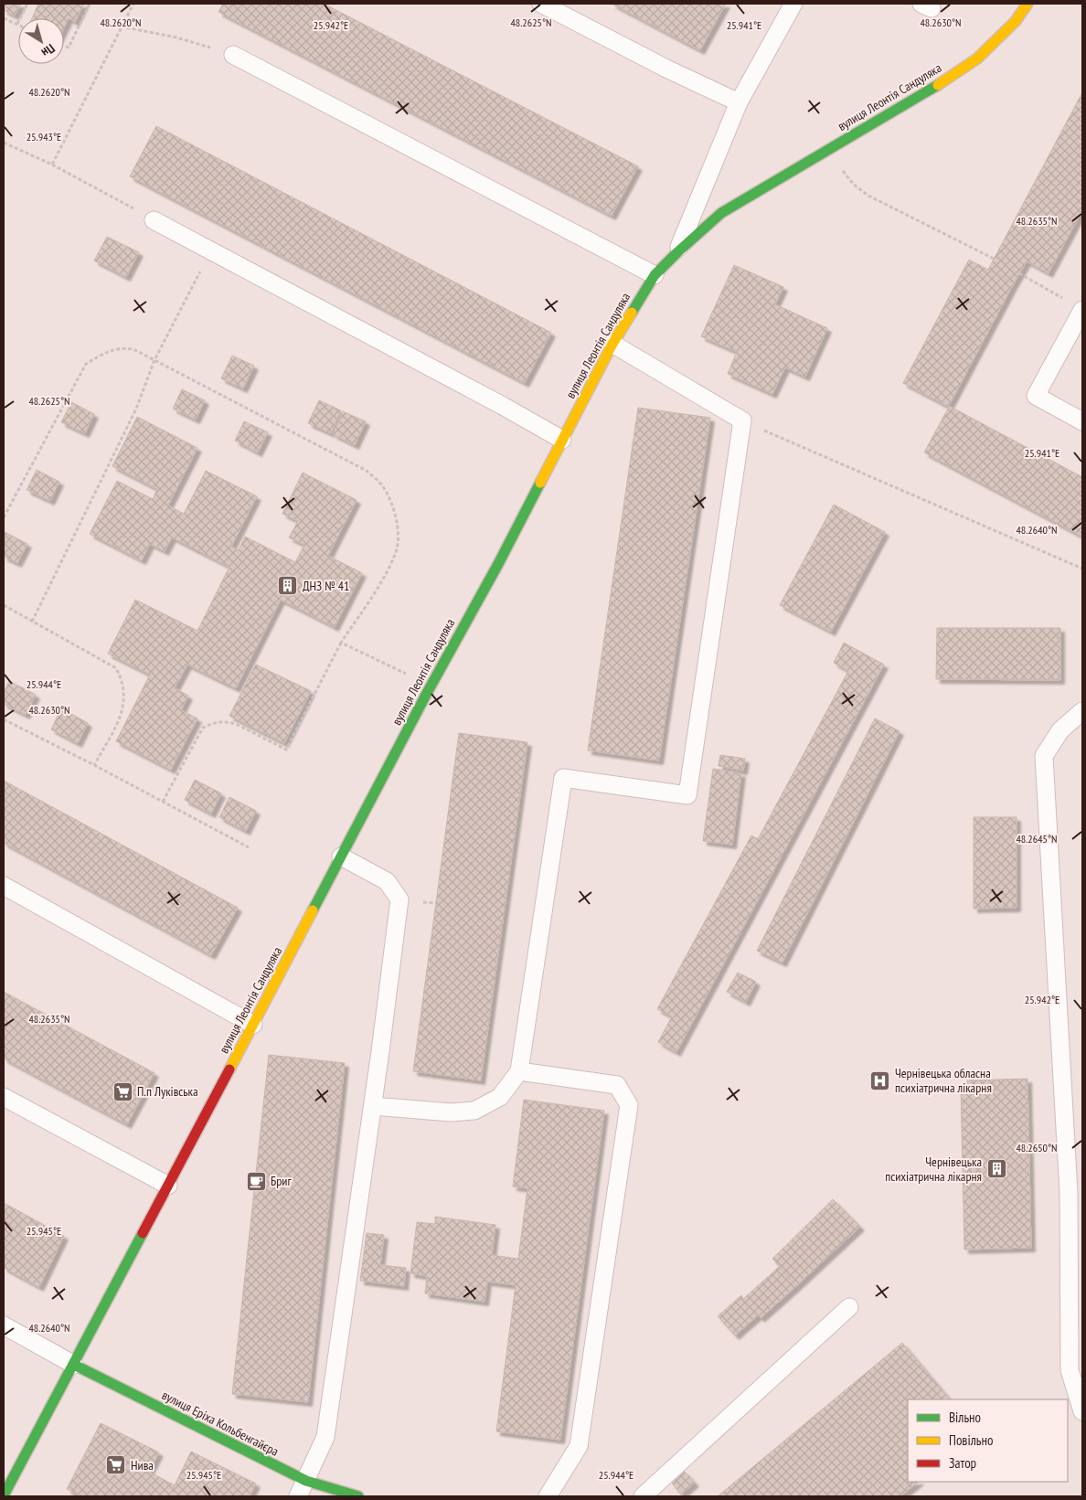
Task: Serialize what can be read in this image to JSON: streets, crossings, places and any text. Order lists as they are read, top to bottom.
{
  "streets": {
    "street": ["вулиця Леонтія Сандуляка", "вулиця Еріха Кольбенгайєра"]
  },
  "crossings": [
    ["вулиця Леонтія Сандуляка", "вулиця Еріха Кольбенгайєра"]
  ],
  "places": {
    "building": ["ДНЗ № 41", "Чернівецька психіатрична лікарня"],
    "hospital": ["Чернівецька обласна психіатрична лікарня"],
    "supermarket": ["П.п Луківська", "Нива"],
    "cafe": ["Бриг"]
  },
  "legend": ["Вільно", "Повільно", "Затор"],
  "north": "bottom right",
  "coordinates": [
    "48.2620°N",
    "48.2625°N",
    "48.2630°N",
    "25.942°E",
    "25.941°E",
    "25.943°E",
    "48.2635°N",
    "48.2640°N",
    "25.944°E",
    "48.2645°N",
    "48.2650°N",
    "25.945°E"
  ]
}
